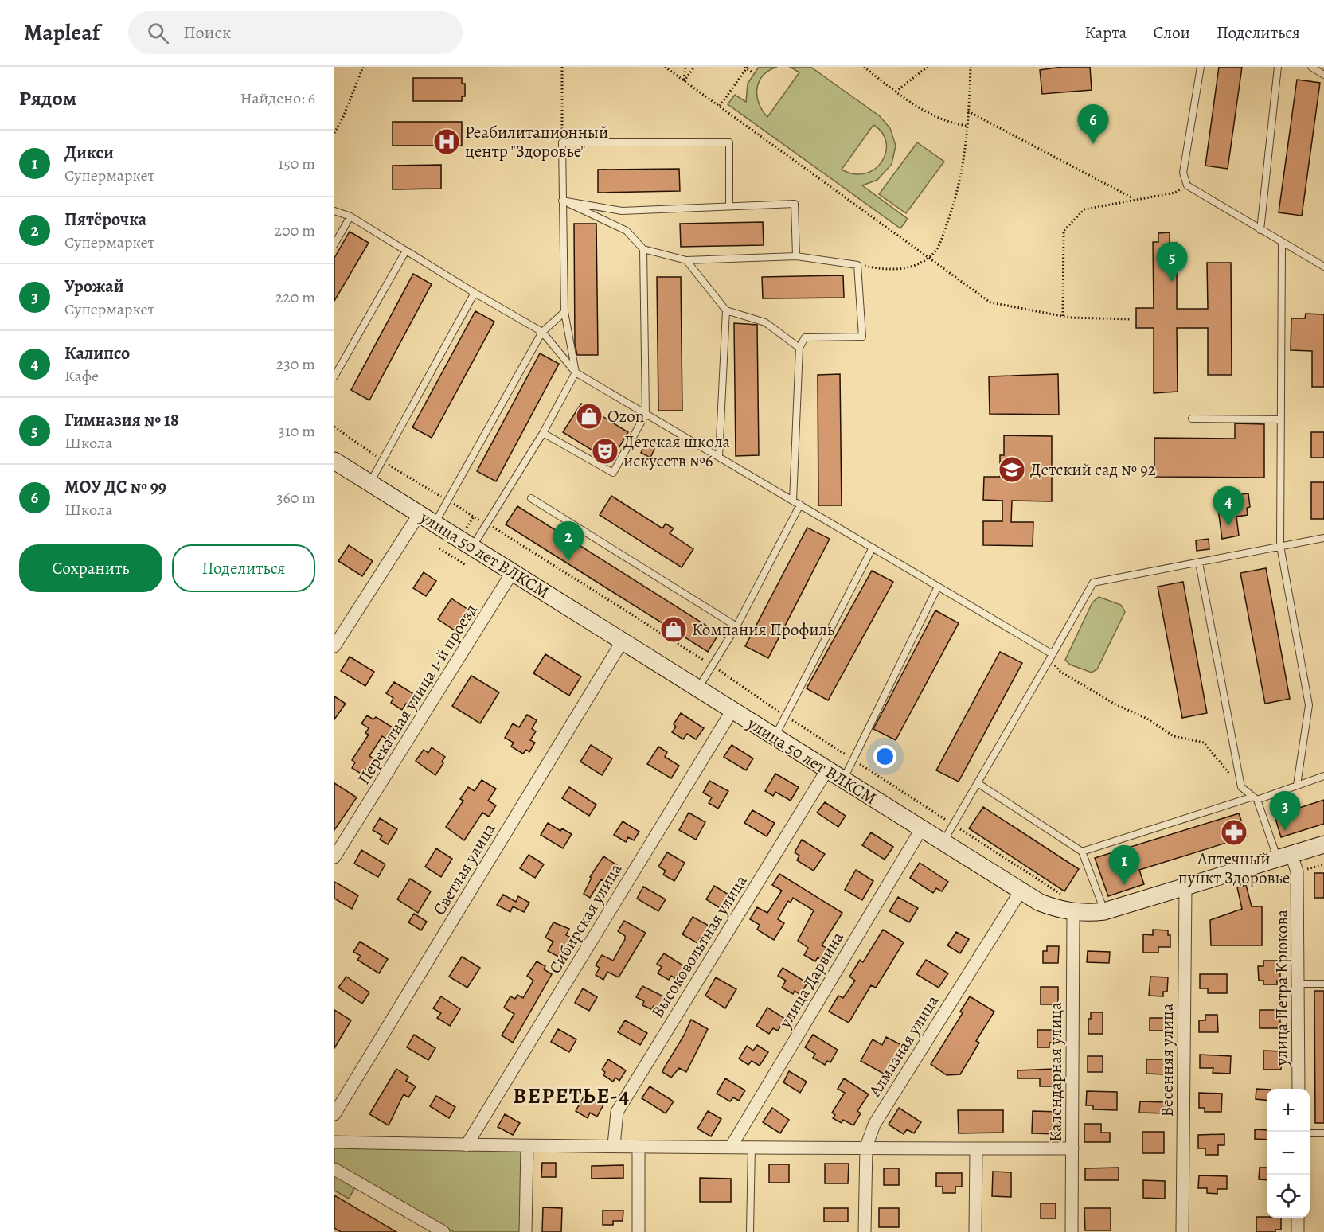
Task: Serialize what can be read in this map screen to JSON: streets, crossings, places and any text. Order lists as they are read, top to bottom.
{
  "streets": {
    "main road": ["улица 50 лет ВЛКСМ"],
    "street": [
      "Перекатная улица 1-й проезд",
      "Светлая улица",
      "Сибирская улица",
      "Высоковольтная улица",
      "улица Дарвина",
      "улица Петра Крюкова",
      "Алмазная улица",
      "Весенняя улица",
      "Календарная улица"
    ]
  },
  "crossings": [
    ["улица 50 лет ВЛКСМ", "Перекатная улица 1-й проезд"],
    ["улица 50 лет ВЛКСМ", "Светлая улица"],
    ["улица 50 лет ВЛКСМ", "Сибирская улица"],
    ["улица 50 лет ВЛКСМ", "Высоковольтная улица"],
    ["улица 50 лет ВЛКСМ", "улица Дарвина"],
    ["улица 50 лет ВЛКСМ", "улица Петра Крюкова"],
    ["улица 50 лет ВЛКСМ", "Алмазная улица"],
    ["улица 50 лет ВЛКСМ", "Весенняя улица"],
    ["улица 50 лет ВЛКСМ", "Календарная улица"]
  ],
  "districts": ["ВЕРЕТЬЕ-4"],
  "places": {
    "hospital": ["Реабилитационный центр \"Здоровье\""],
    "shop": ["Ozon", "Компания Профиль"],
    "theatre": ["Детская школа искусств №6"],
    "school or university": ["Детский сад № 92"],
    "pharmacy": ["Аптечный пункт Здоровье"]
  },
  "page": {
    "header": "Mapleaf",
    "search": "Поиск",
    "nav": ["Карта", "Слои", "Поделиться"],
    "heading": ["Рядом", "Найдено: 6"],
    "pins": [
      "6",
      "5",
      "4",
      "2",
      "3",
      "1"
    ],
    "list": [
      {
        "mark": "1",
        "name": "Дикси",
        "note": "Супермаркет",
        "value": "150 m"
      },
      {
        "mark": "2",
        "name": "Пятёрочка",
        "note": "Супермаркет",
        "value": "200 m"
      },
      {
        "mark": "3",
        "name": "Урожай",
        "note": "Супермаркет",
        "value": "220 m"
      },
      {
        "mark": "4",
        "name": "Калипсо",
        "note": "Кафе",
        "value": "230 m"
      },
      {
        "mark": "5",
        "name": "Гимназия № 18",
        "note": "Школа",
        "value": "310 m"
      },
      {
        "mark": "6",
        "name": "МОУ ДС № 99",
        "note": "Школа",
        "value": "360 m"
      }
    ],
    "buttons": ["Сохранить", "Поделиться"],
    "map_buttons": ["+", "−"]
  }
}
